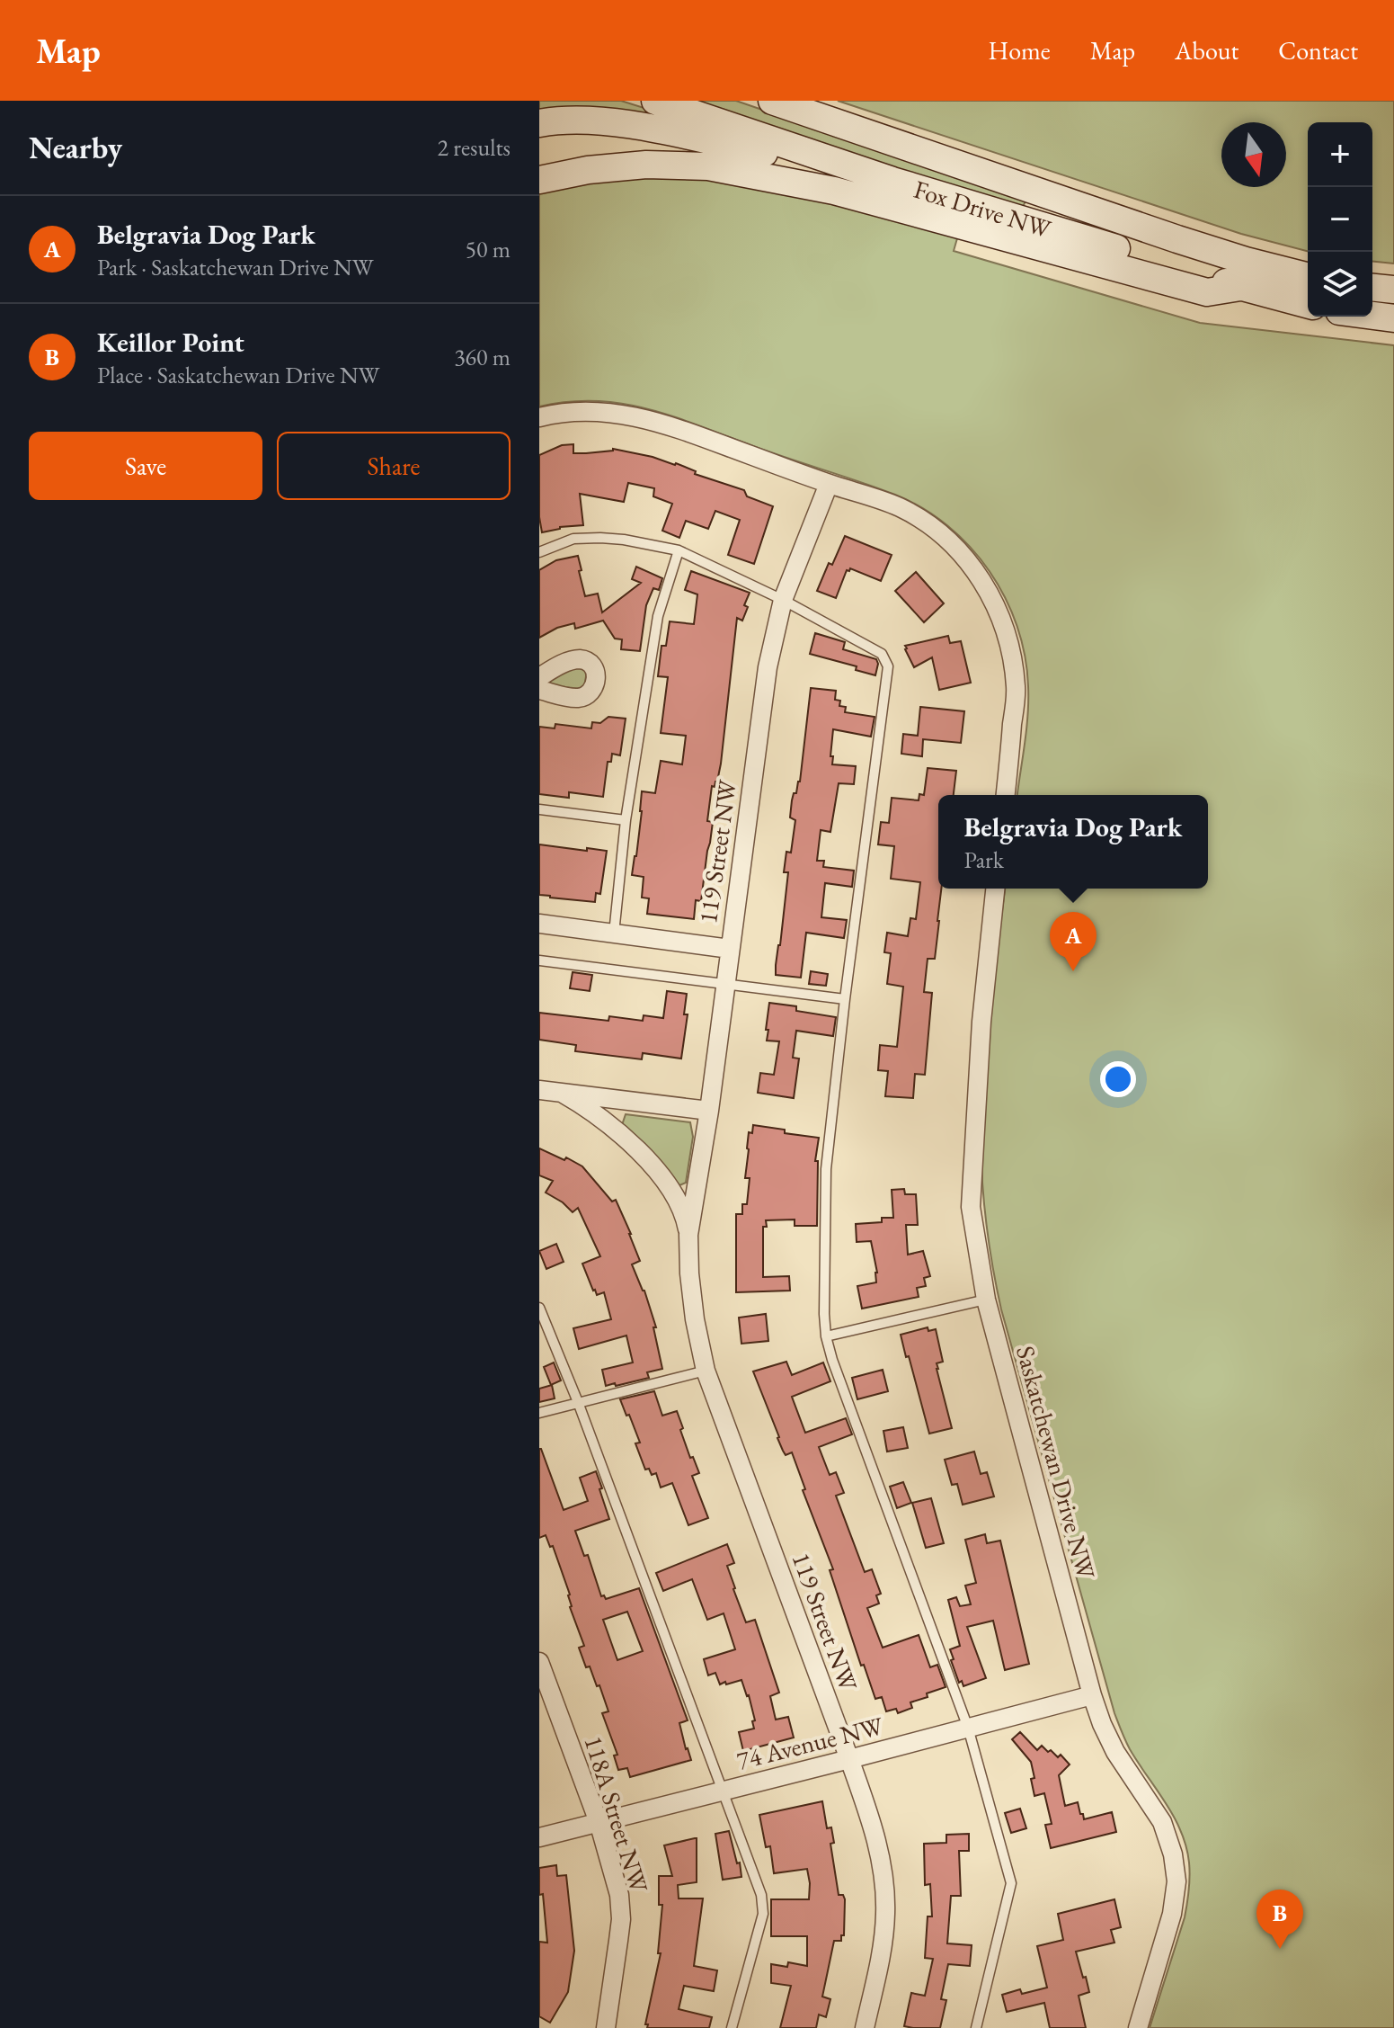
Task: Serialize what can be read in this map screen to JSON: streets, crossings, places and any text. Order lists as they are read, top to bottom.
{
  "streets": {
    "main road": ["Fox Drive NW"],
    "street": [
      "119 Street NW",
      "Saskatchewan Drive NW",
      "74 Avenue NW",
      "118A Street NW"
    ]
  },
  "crossings": [
    ["119 Street NW", "74 Avenue NW"],
    ["Saskatchewan Drive NW", "74 Avenue NW"],
    ["74 Avenue NW", "118A Street NW"]
  ],
  "north": "bottom",
  "page": {
    "header": "Map",
    "nav": [
      "Home",
      "Map",
      "About",
      "Contact"
    ],
    "heading": ["Nearby", "2 results"],
    "map_buttons": ["+", "−"],
    "list": [
      {
        "mark": "A",
        "name": "Belgravia Dog Park",
        "note": "Park · Saskatchewan Drive NW",
        "value": "50 m"
      },
      {
        "mark": "B",
        "name": "Keillor Point",
        "note": "Place · Saskatchewan Drive NW",
        "value": "360 m"
      }
    ],
    "buttons": ["Save", "Share"],
    "popup": ["Belgravia Dog Park", "Park"],
    "pins": ["A", "B"]
  }
}
